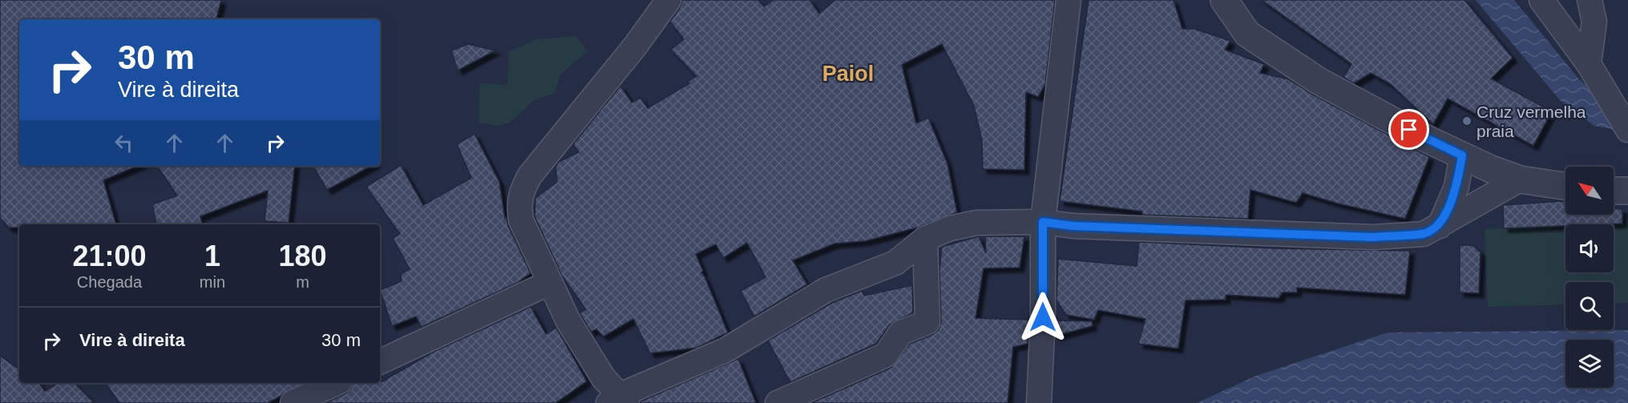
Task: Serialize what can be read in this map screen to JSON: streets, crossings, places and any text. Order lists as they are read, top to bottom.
{
  "districts": ["Paiol"],
  "places": ["Cruz vermelha praia"],
  "north": "top left",
  "page": {
    "turn": ["30 m", "Vire à direita"],
    "eta": [
      "21:00",
      "Chegada",
      "1",
      "min",
      "180",
      "m"
    ],
    "list": [
      {
        "name": "Vire à direita",
        "value": "30 m"
      }
    ]
  }
}
